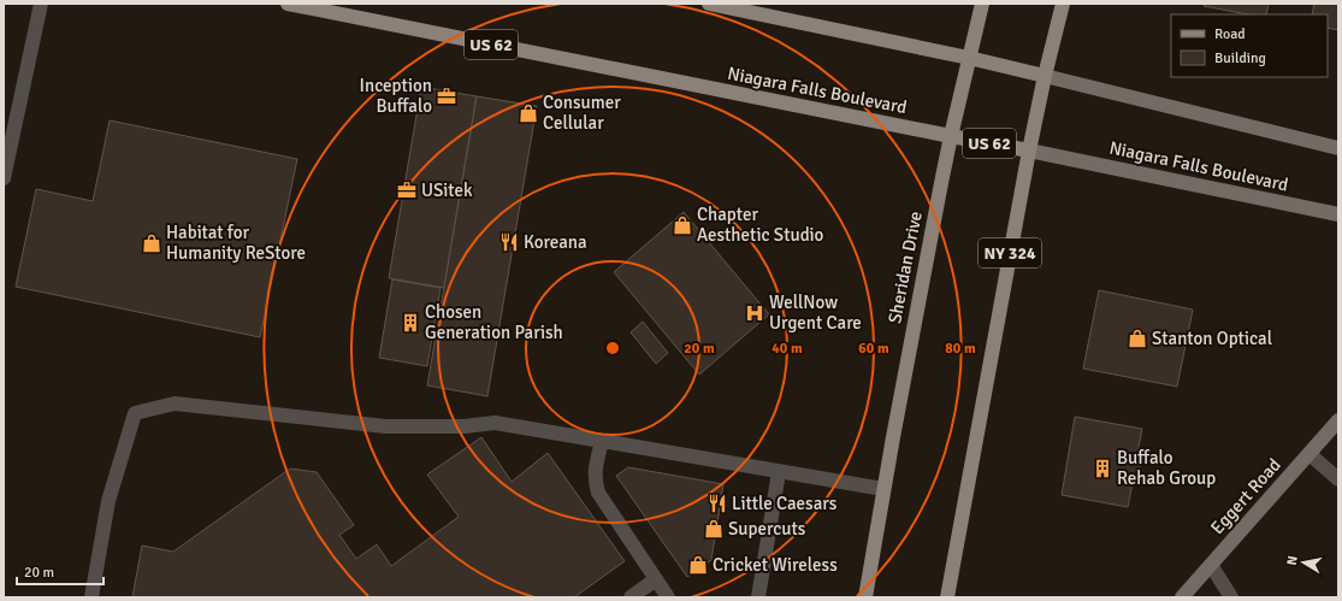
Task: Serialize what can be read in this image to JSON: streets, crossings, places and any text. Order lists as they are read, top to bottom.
{
  "streets": {
    "main road": [
      "US 62",
      "Niagara Falls Boulevard",
      "NY 324",
      "Sheridan Drive",
      "Eggert Road"
    ]
  },
  "crossings": [
    ["US 62", "Niagara Falls Boulevard"],
    ["US 62", "NY 324"],
    ["Niagara Falls Boulevard", "NY 324"],
    ["Niagara Falls Boulevard", "Sheridan Drive"]
  ],
  "places": {
    "office": ["Inception Buffalo", "USitek"],
    "shop": [
      "Consumer Cellular",
      "Chapter Aesthetic Studio",
      "Habitat for Humanity ReStore",
      "Stanton Optical",
      "Supercuts",
      "Cricket Wireless"
    ],
    "restaurant": ["Koreana", "Little Caesars"],
    "hospital": ["WellNow Urgent Care"],
    "building": ["Chosen Generation Parish", "Buffalo Rehab Group"]
  },
  "legend": ["Road", "Building"],
  "scale_bar": "20 m",
  "north": "left",
  "rings": [
    "20 m",
    "40 m",
    "60 m",
    "80 m"
  ]
}
